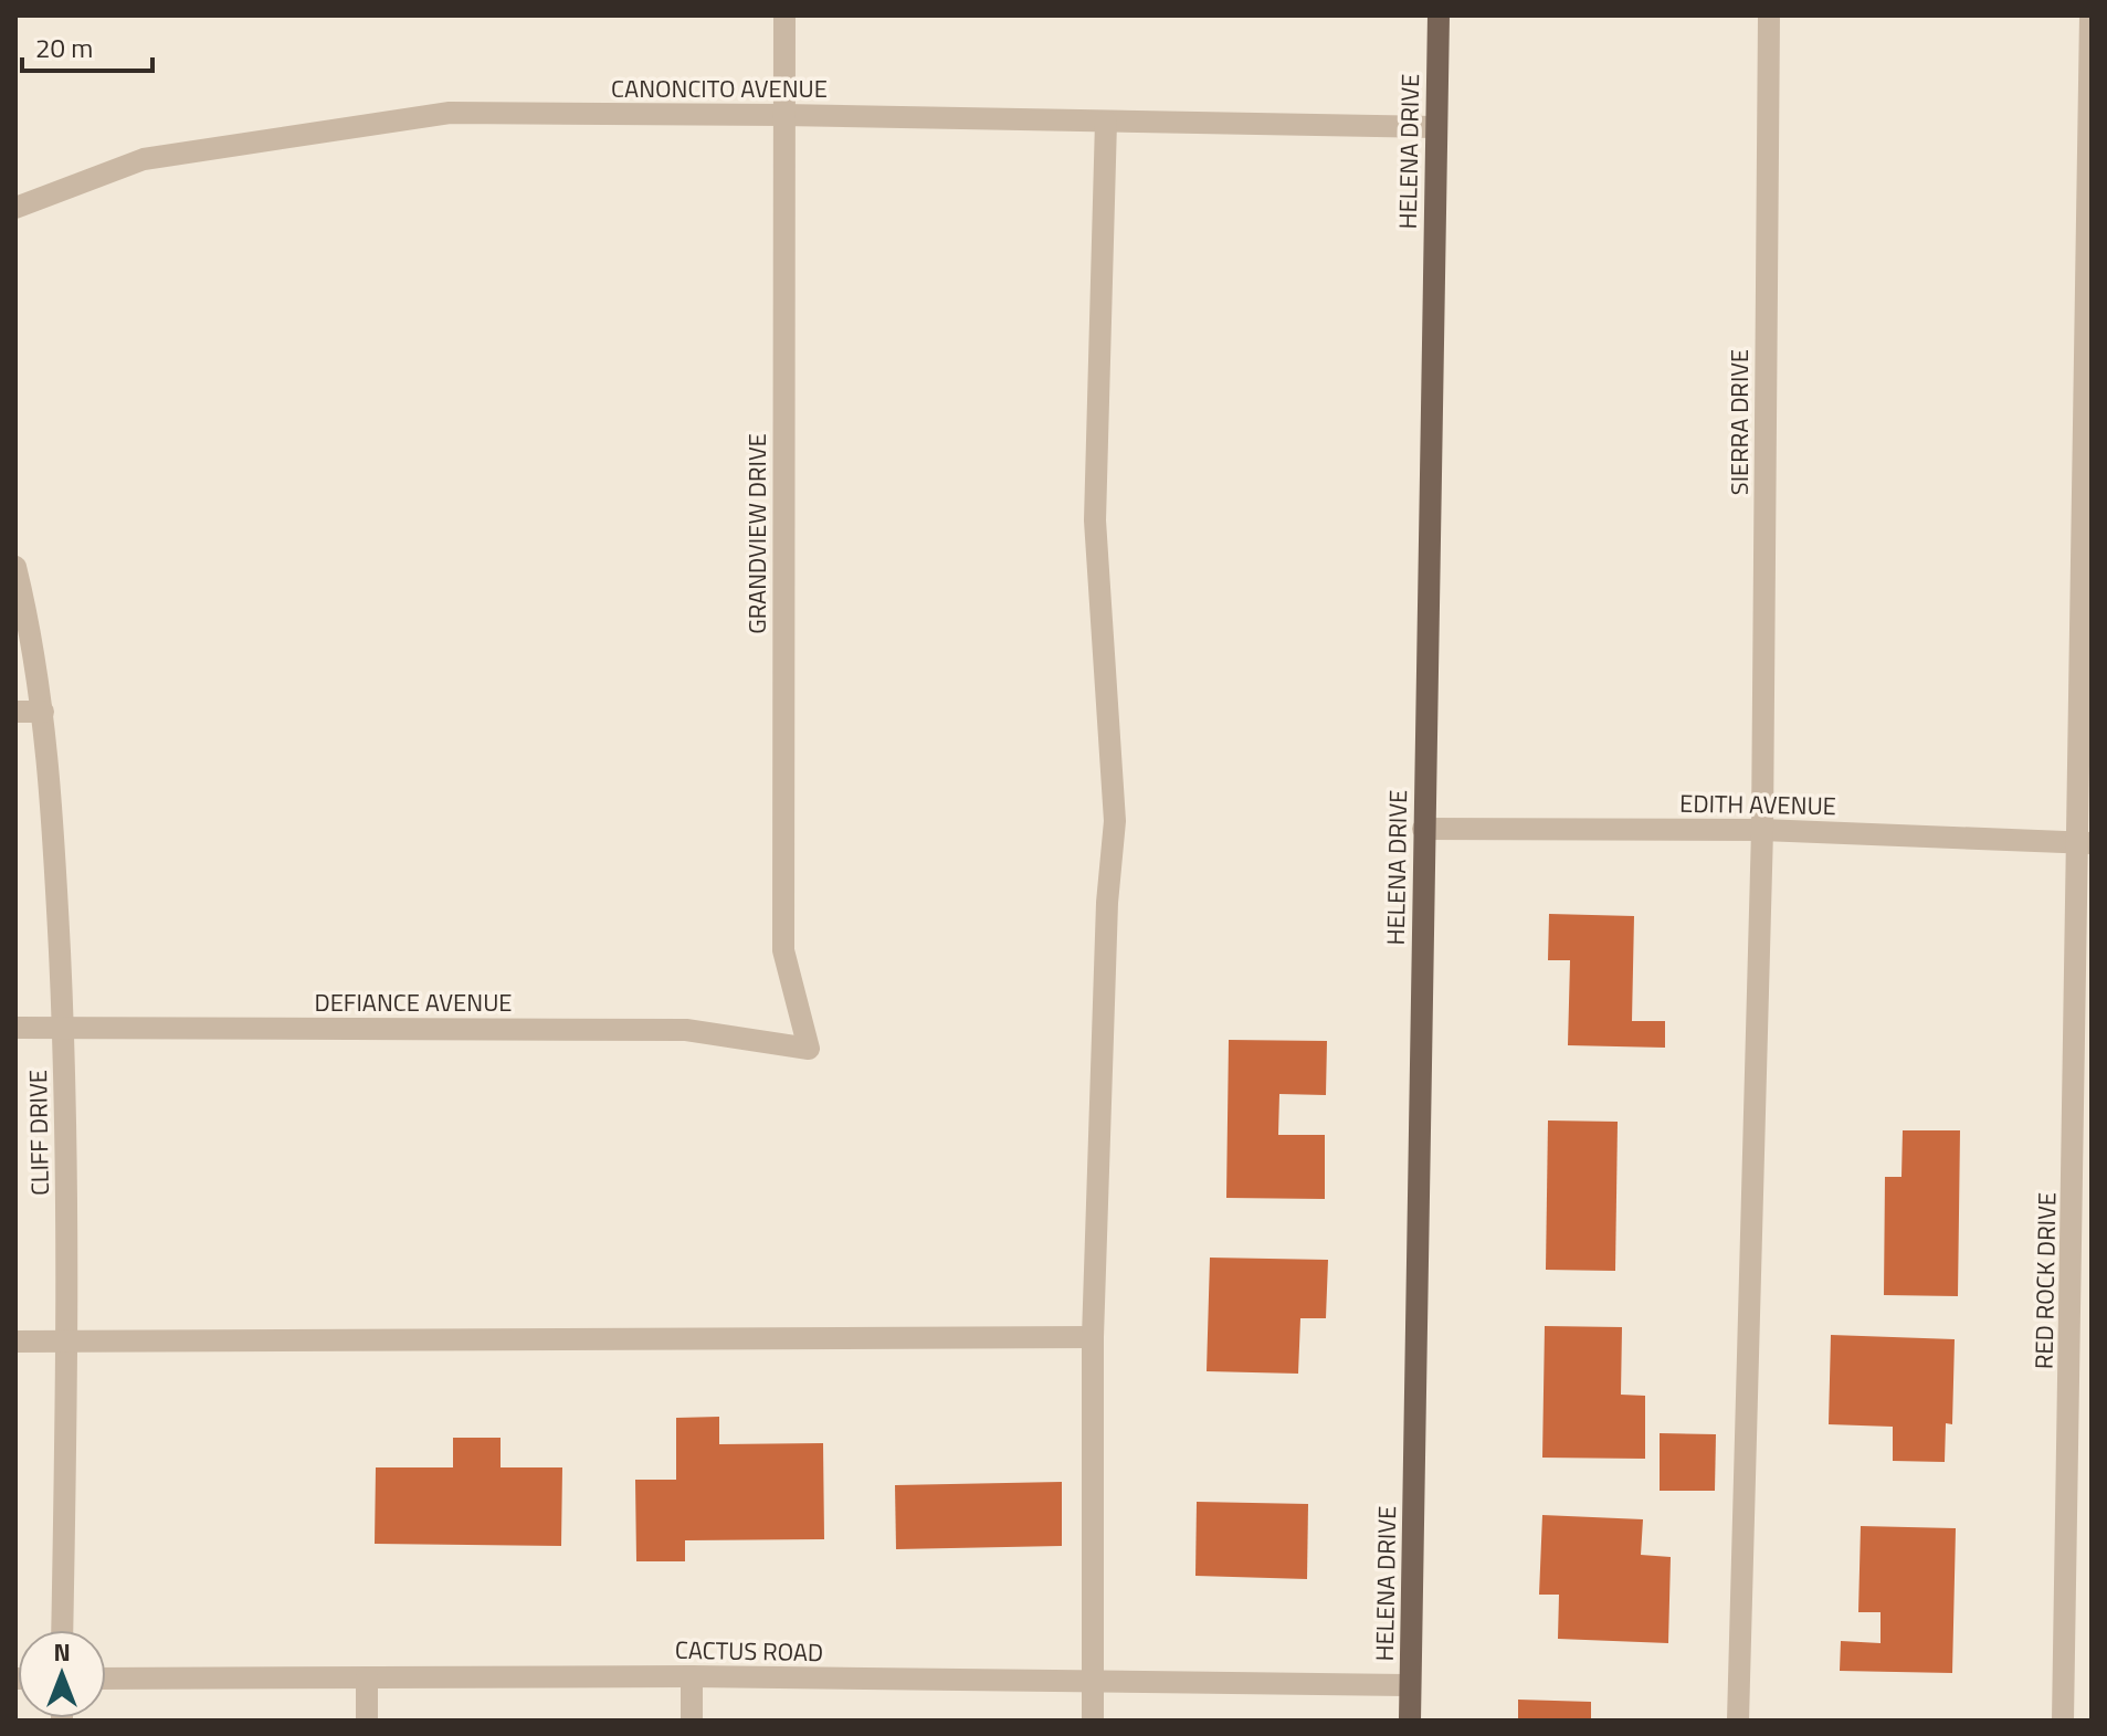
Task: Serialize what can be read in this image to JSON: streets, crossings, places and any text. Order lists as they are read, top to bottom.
{
  "streets": {
    "main road": ["HELENA DRIVE"],
    "street": [
      "CANONCITO AVENUE",
      "SIERRA DRIVE",
      "GRANDVIEW DRIVE",
      "EDITH AVENUE",
      "DEFIANCE AVENUE",
      "CLIFF DRIVE",
      "RED ROCK DRIVE",
      "CACTUS ROAD"
    ]
  },
  "crossings": [
    ["CANONCITO AVENUE", "HELENA DRIVE"],
    ["CANONCITO AVENUE", "GRANDVIEW DRIVE"],
    ["HELENA DRIVE", "EDITH AVENUE"],
    ["HELENA DRIVE", "CACTUS ROAD"],
    ["SIERRA DRIVE", "EDITH AVENUE"],
    ["GRANDVIEW DRIVE", "DEFIANCE AVENUE"],
    ["EDITH AVENUE", "RED ROCK DRIVE"],
    ["DEFIANCE AVENUE", "CLIFF DRIVE"]
  ],
  "scale_bar": "20 m",
  "north": "top"
}
